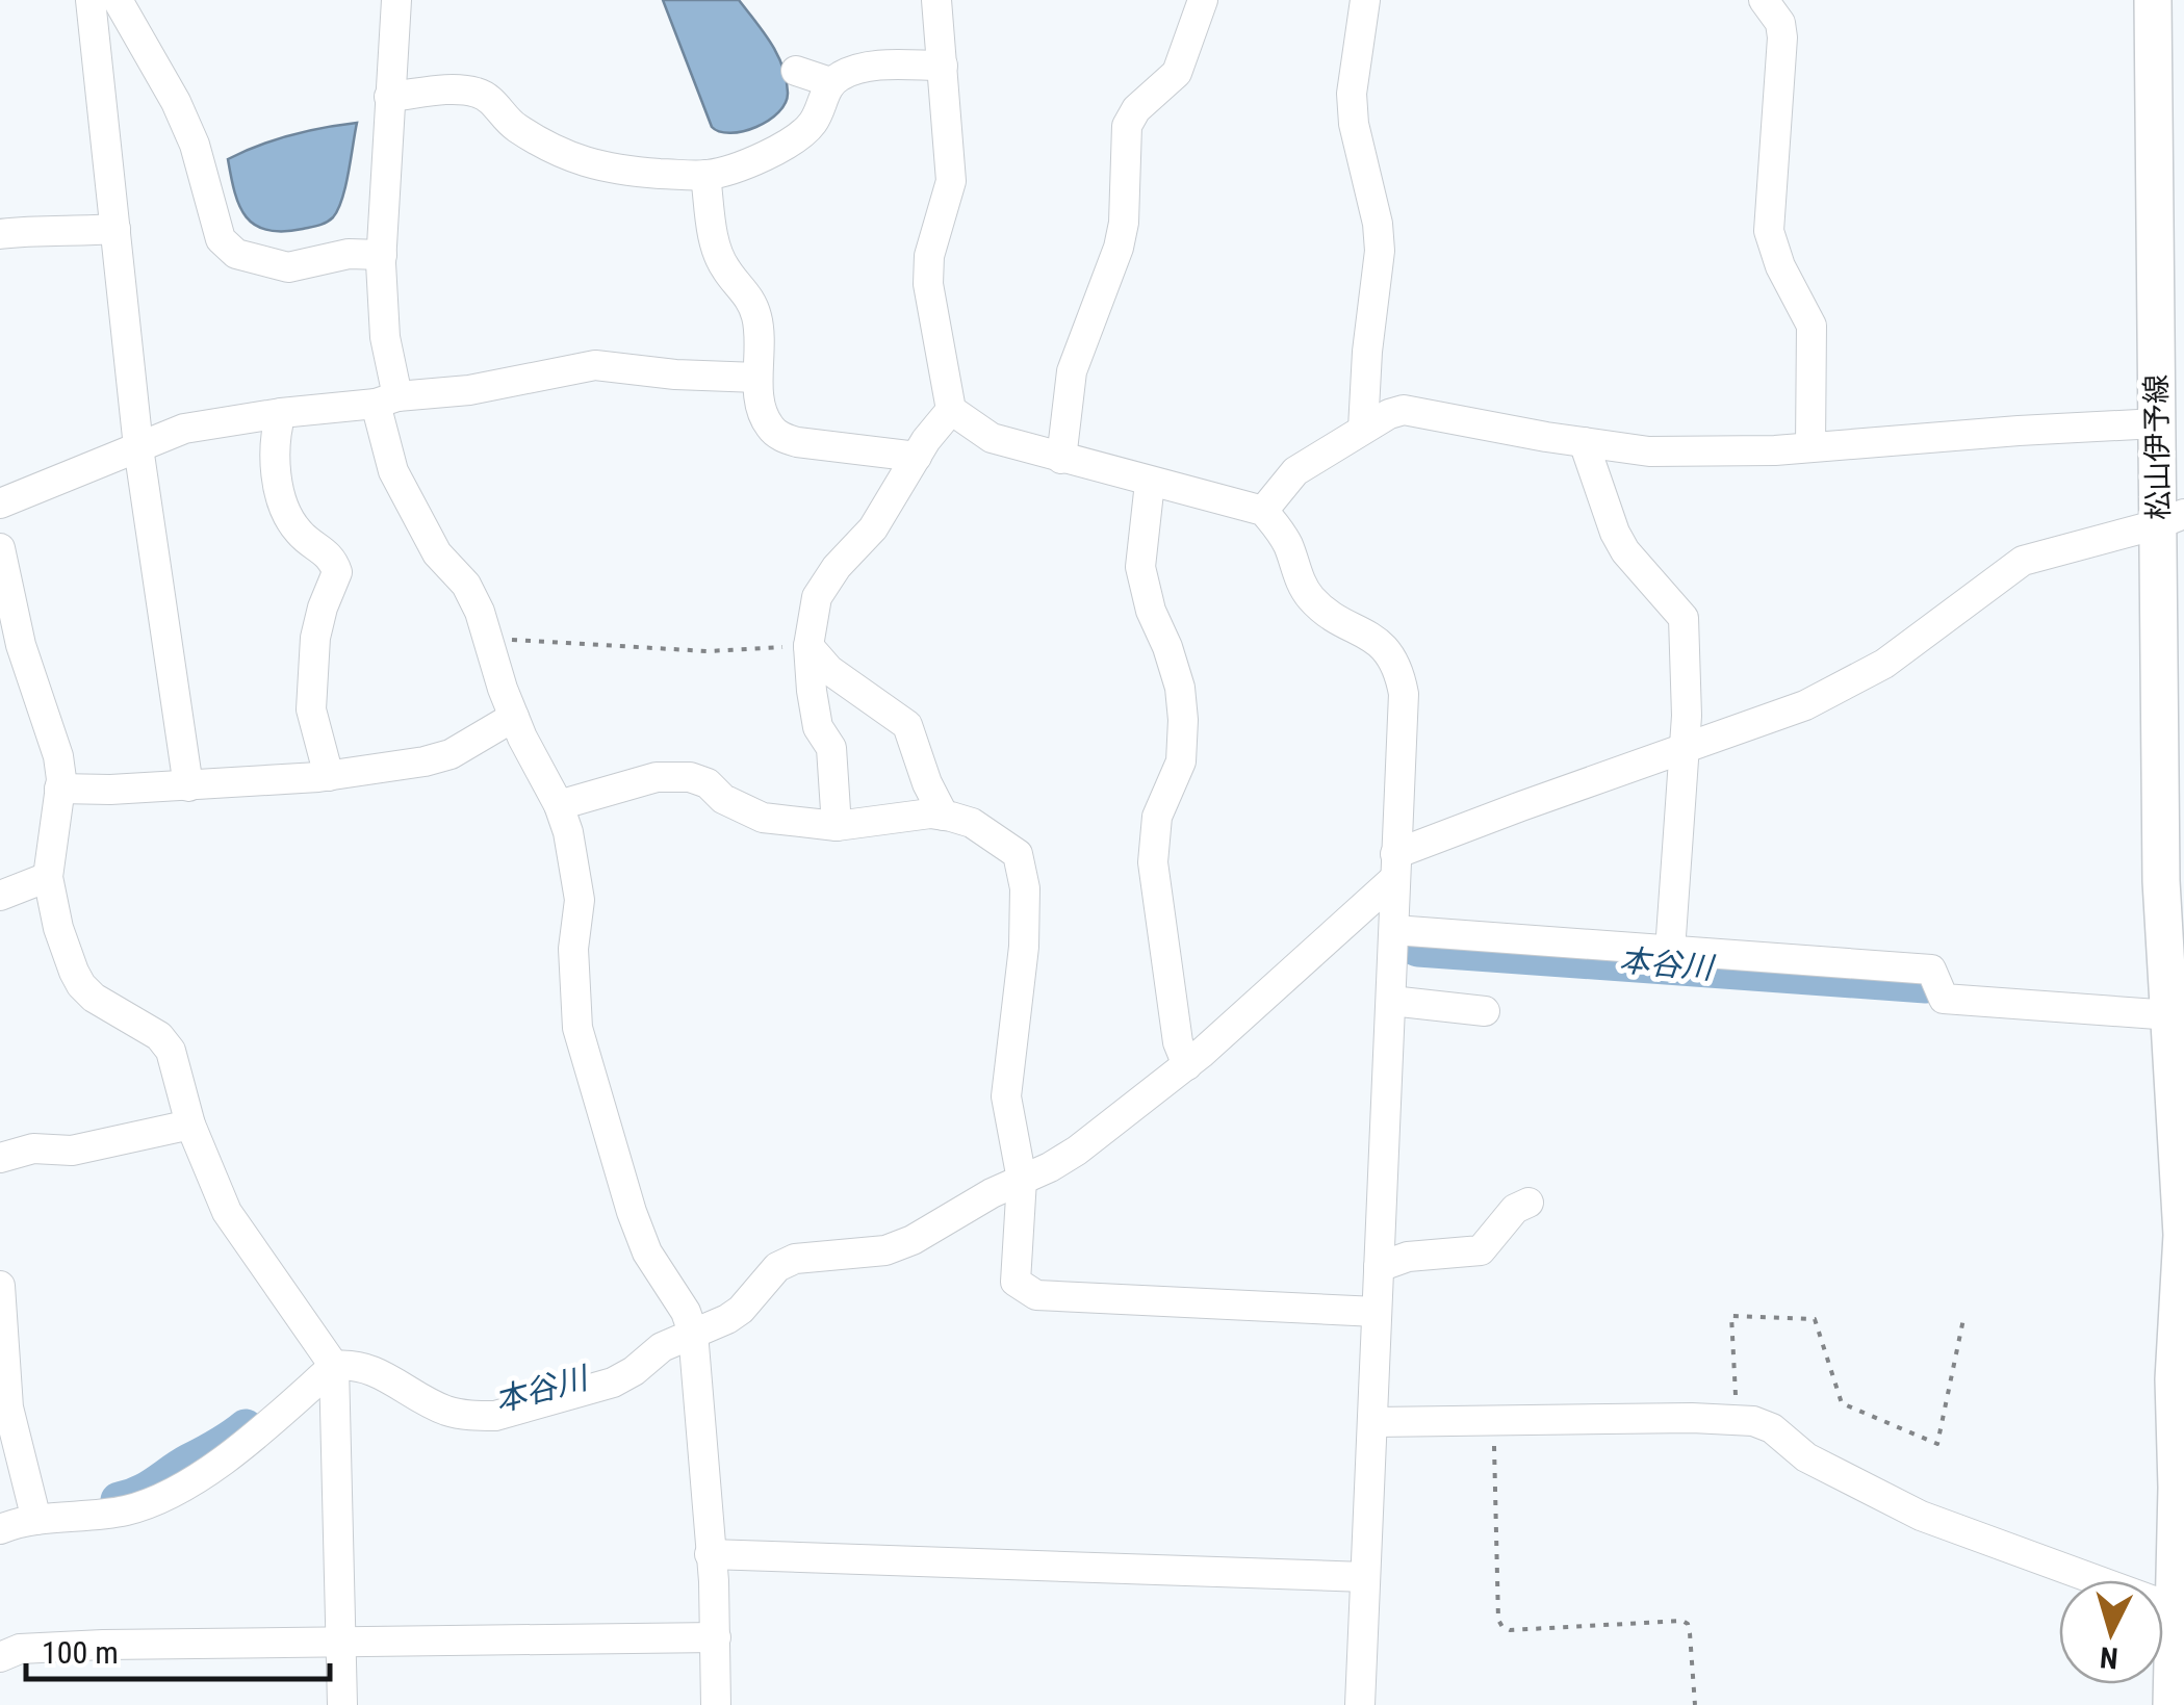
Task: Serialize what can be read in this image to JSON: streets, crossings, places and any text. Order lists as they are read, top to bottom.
{
  "streets": {
    "main road": ["松山伊予線"]
  },
  "water": ["本谷川"],
  "scale_bar": "100 m",
  "north": "bottom"
}
